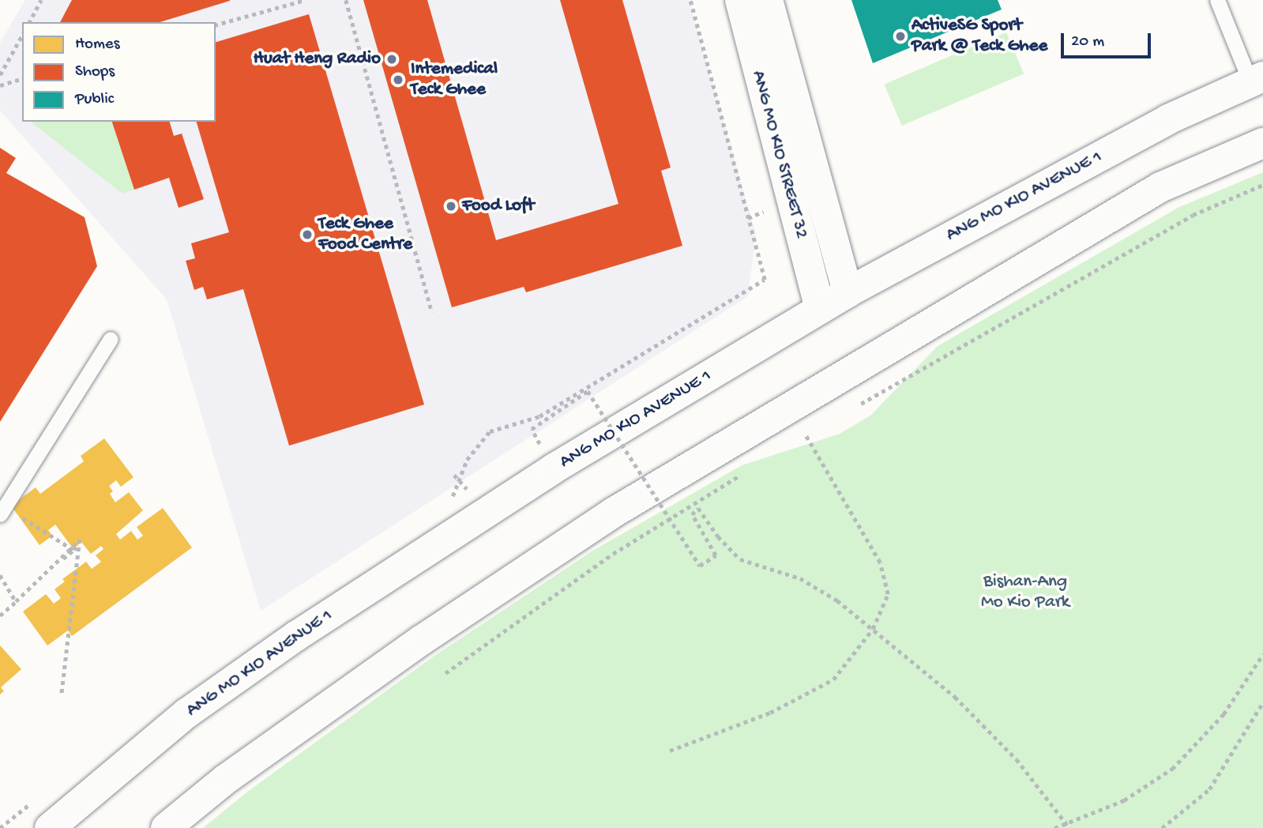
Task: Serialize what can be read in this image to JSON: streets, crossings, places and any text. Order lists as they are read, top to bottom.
{
  "streets": {
    "main road": ["ANG MO KIO STREET 32", "ANG MO KIO AVENUE 1"]
  },
  "crossings": [
    ["ANG MO KIO STREET 32", "ANG MO KIO AVENUE 1"]
  ],
  "parks": ["Bishan-Ang Mo Kio Park"],
  "places": [
    "ActiveSG Sport Park @ Teck Ghee",
    "Huat Heng Radio",
    "Intemedical Teck Ghee",
    "Food Loft",
    "Teck Ghee Food Centre"
  ],
  "legend": ["Homes", "Shops", "Public"],
  "scale_bar": "20 m"
}
